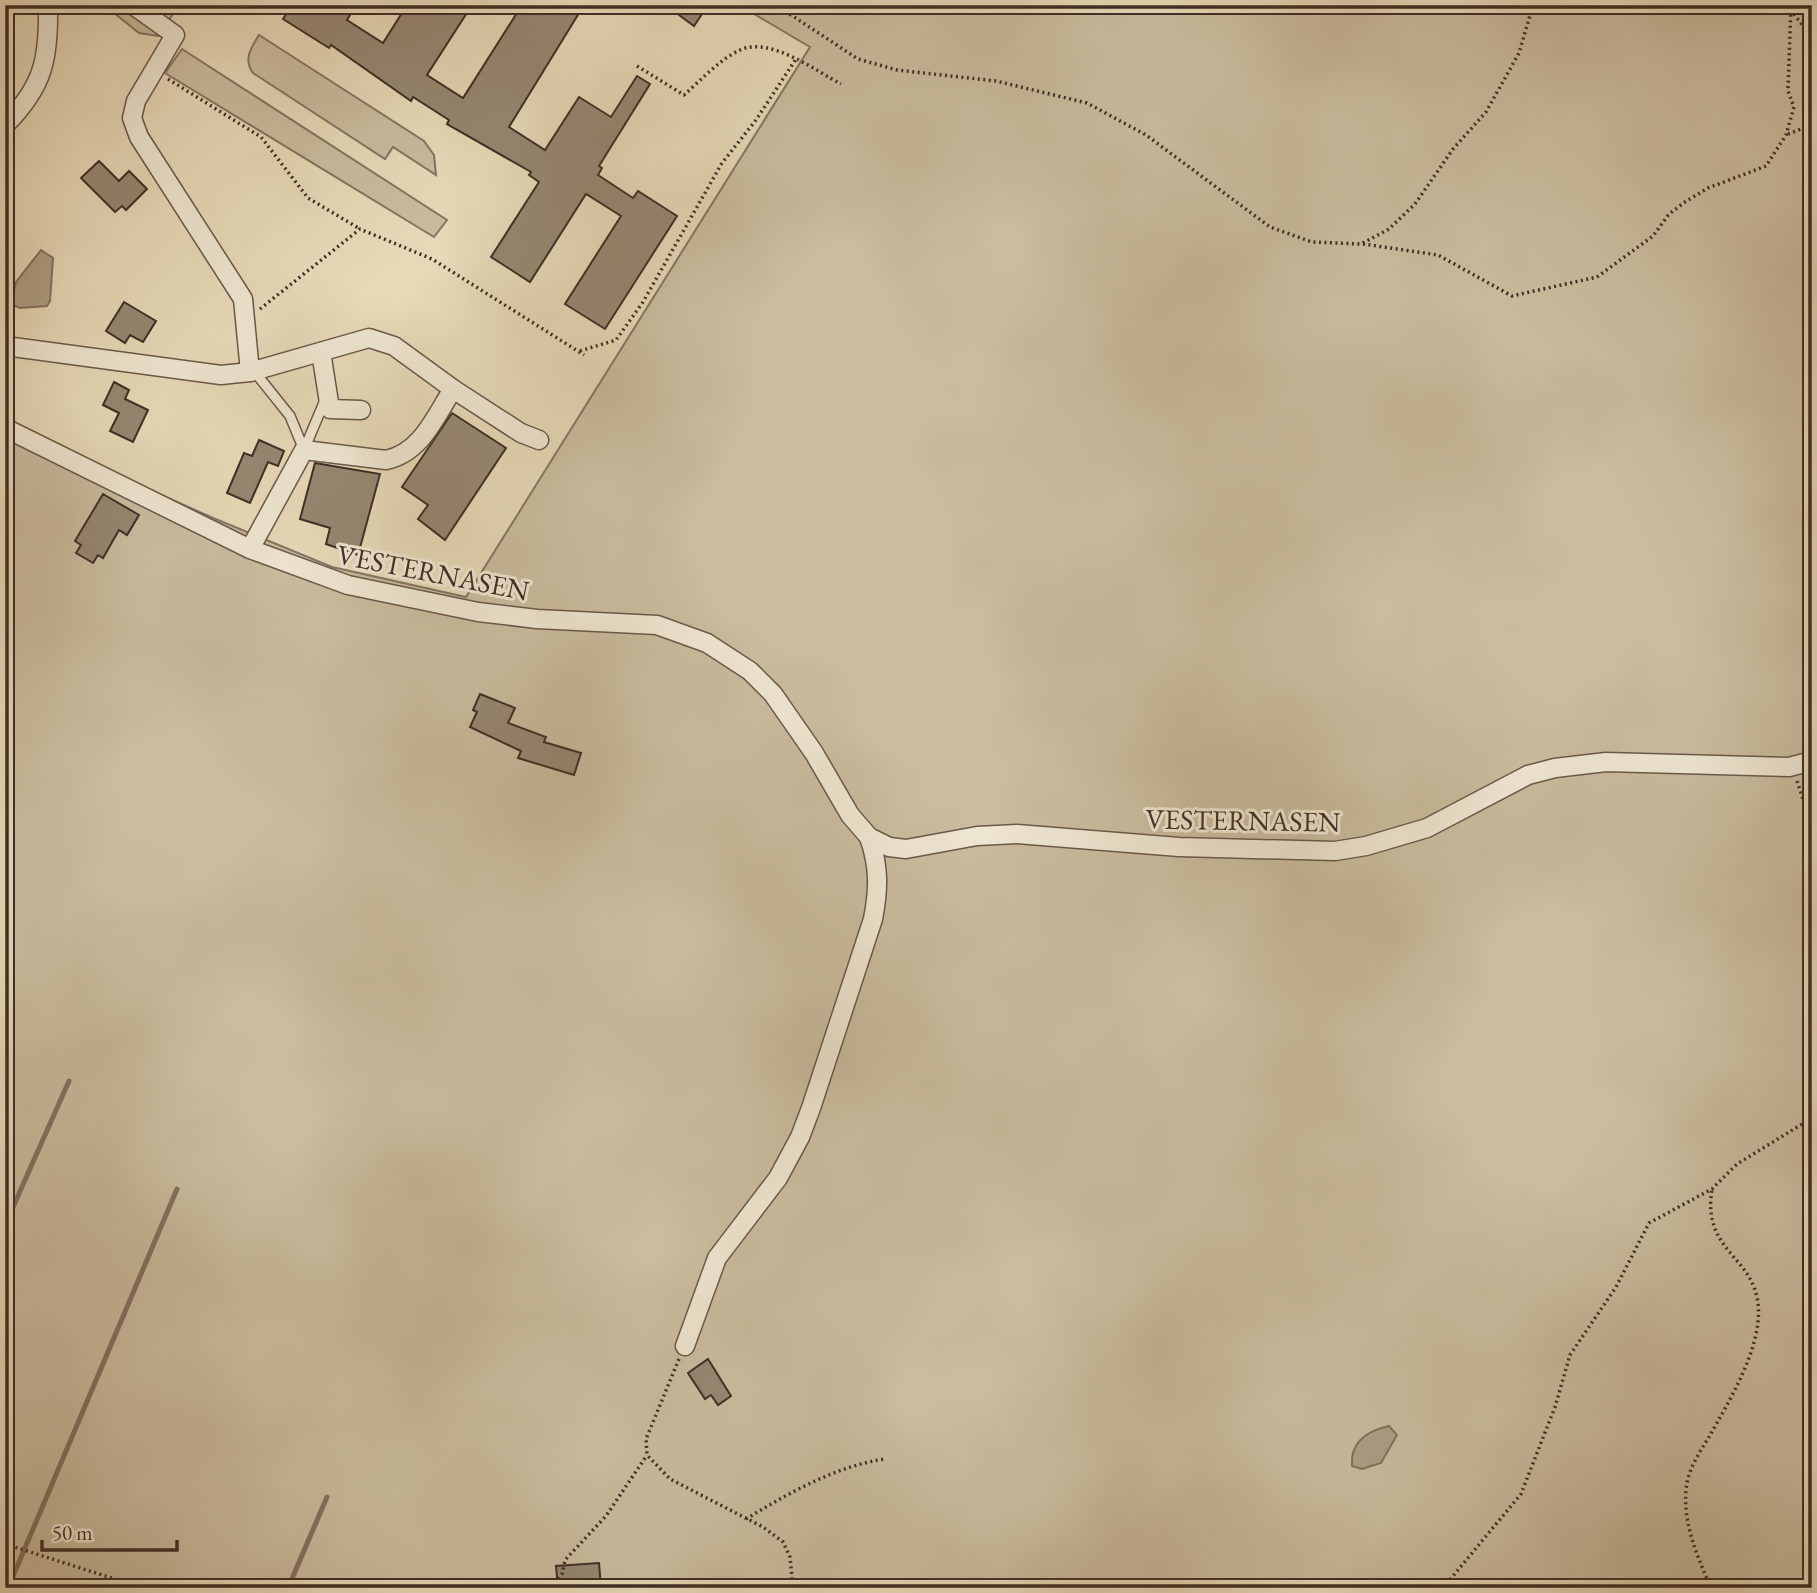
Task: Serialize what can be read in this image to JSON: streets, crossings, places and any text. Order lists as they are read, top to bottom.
{
  "streets": {
    "street": ["VESTERNASEN"]
  },
  "scale_bar": "50 m"
}
